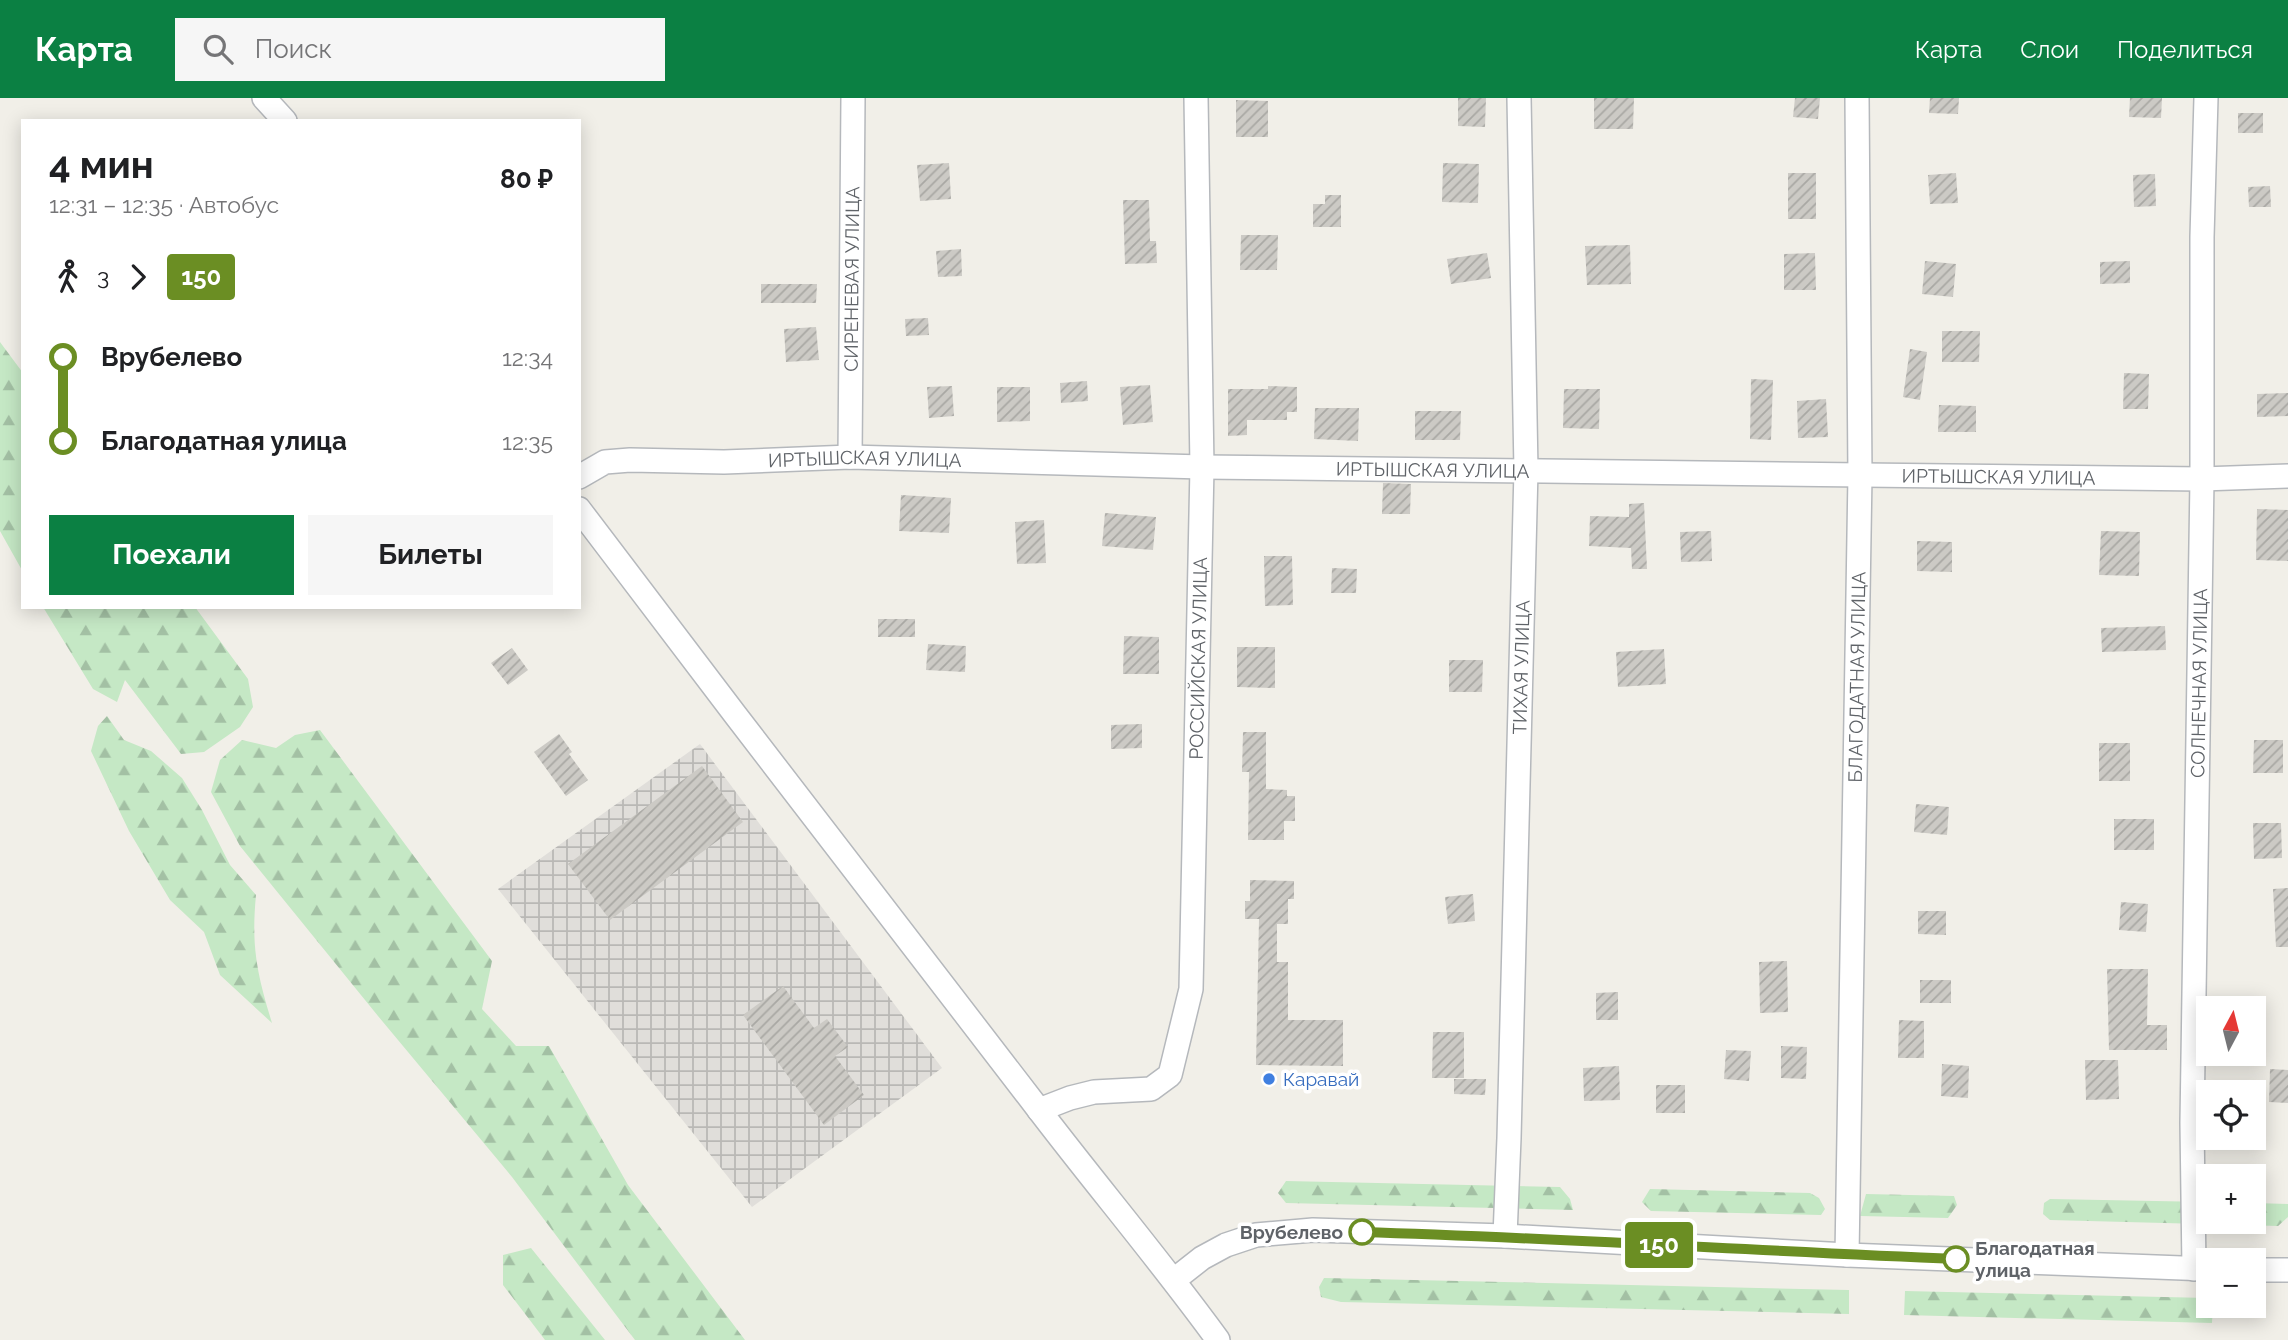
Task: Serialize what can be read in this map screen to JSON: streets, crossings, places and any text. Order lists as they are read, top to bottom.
{
  "streets": {
    "street": [
      "СИРЕНЕВАЯ УЛИЦА",
      "ИРТЫШСКАЯ УЛИЦА",
      "РОССИЙСКАЯ УЛИЦА",
      "ТИХАЯ УЛИЦА",
      "БЛАГОДАТНАЯ УЛИЦА",
      "СОЛНЕЧНАЯ УЛИЦА"
    ]
  },
  "crossings": [
    ["СИРЕНЕВАЯ УЛИЦА", "ИРТЫШСКАЯ УЛИЦА"],
    ["ИРТЫШСКАЯ УЛИЦА", "РОССИЙСКАЯ УЛИЦА"],
    ["ИРТЫШСКАЯ УЛИЦА", "ТИХАЯ УЛИЦА"],
    ["ИРТЫШСКАЯ УЛИЦА", "БЛАГОДАТНАЯ УЛИЦА"],
    ["ИРТЫШСКАЯ УЛИЦА", "СОЛНЕЧНАЯ УЛИЦА"]
  ],
  "places": ["Каравай", "Врубелево", "Благодатная улица"],
  "lines": ["bus line 150"],
  "north": "top",
  "page": {
    "header": "Карта",
    "search": "Поиск",
    "nav": ["Карта", "Слои", "Поделиться"],
    "on_map": "150",
    "heading": ["4 мин", "12:31 – 12:35 · Автобус", "80 ₽"],
    "legs": ["3", "150"],
    "list": [
      {
        "name": "Врубелево",
        "value": "12:34"
      },
      {
        "name": "Благодатная улица",
        "value": "12:35"
      }
    ],
    "buttons": ["Поехали", "Билеты"],
    "map_buttons": ["+", "−"]
  }
}
